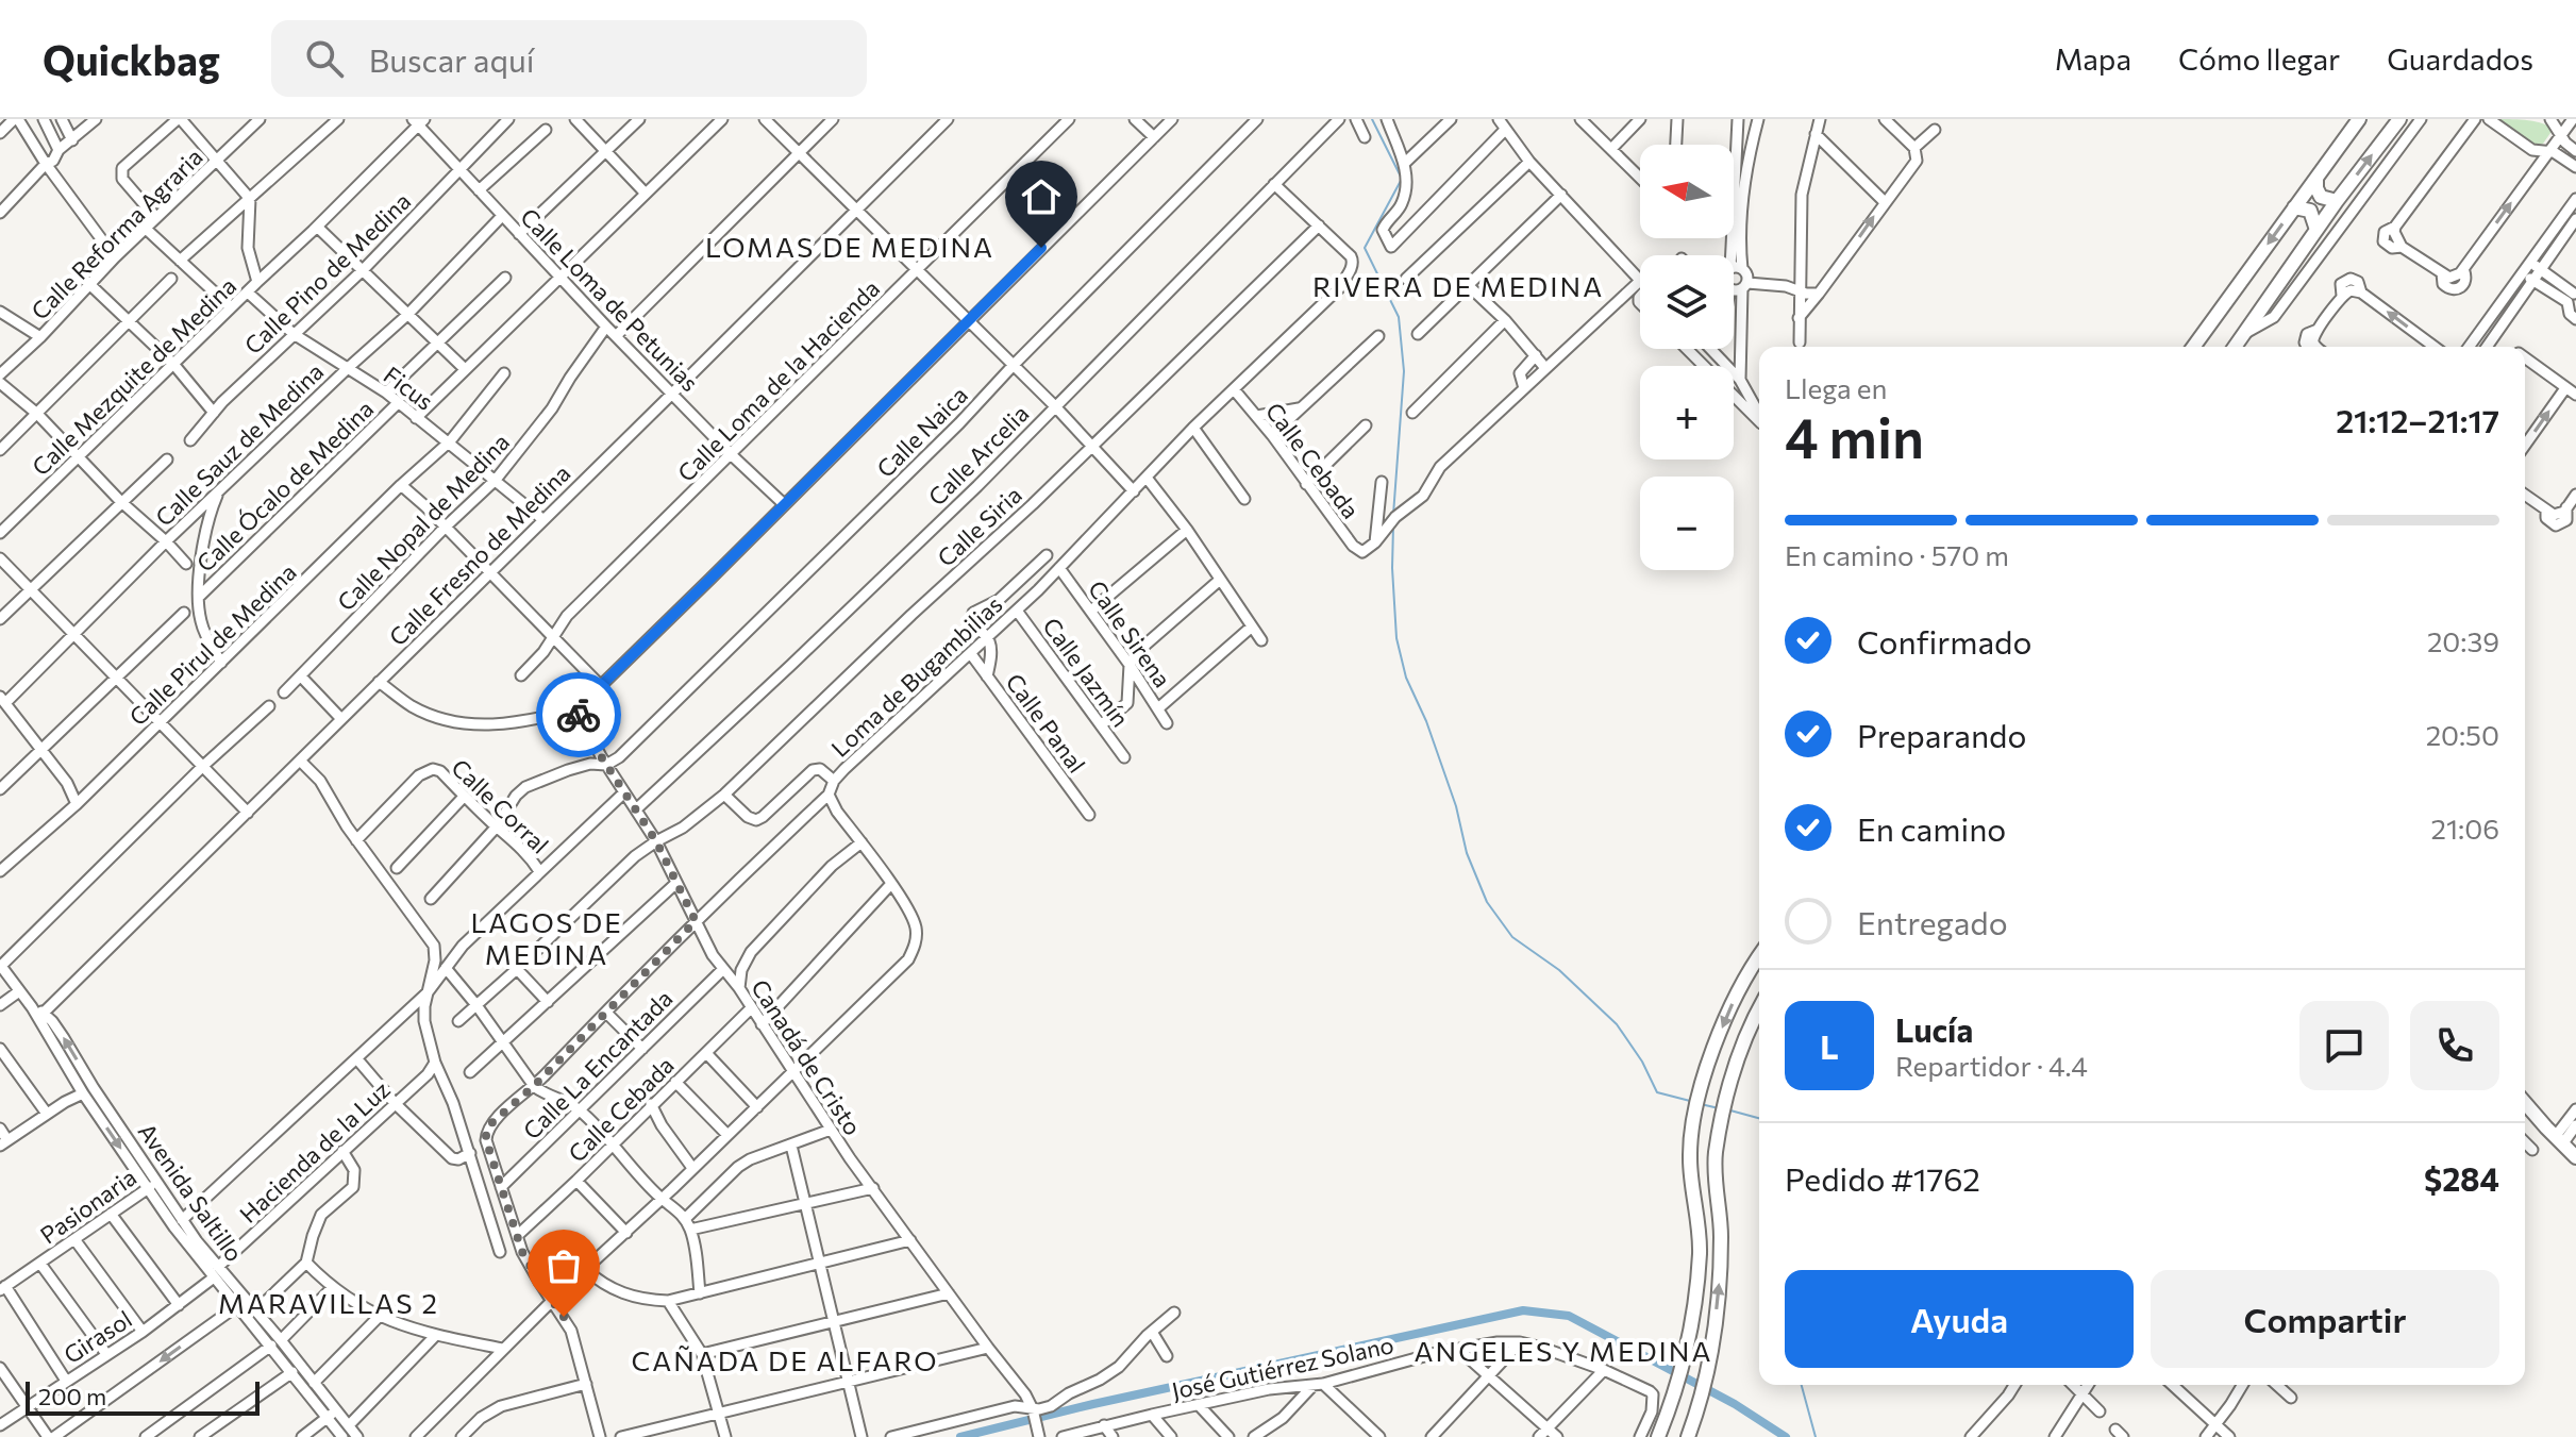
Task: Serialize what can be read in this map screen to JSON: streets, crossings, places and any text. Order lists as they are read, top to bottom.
{
  "streets": {
    "street": [
      "Calle Reforma Agraria",
      "Calle Pino de Medina",
      "Calle Loma de Petunias",
      "Calle Mezquite de Medina",
      "Calle Loma de la Hacienda",
      "Ficus",
      "Calle Naica",
      "Calle Sauz de Medina",
      "Calle Arcelia",
      "Calle Cebada",
      "Calle Ócalo de Medina",
      "Calle Nopal de Medina",
      "Calle Siria",
      "Calle Fresno de Medina",
      "Calle Sirena",
      "Calle Pirul de Medina",
      "Calle Jazmín",
      "Loma de Bugambilias",
      "Calle Panal",
      "Calle Corral",
      "Canadá de Cristo",
      "Calle La Encantada",
      "Hacienda de la Luz",
      "Avenida Saltillo",
      "Pasionaria",
      "Girasol",
      "José Gutiérrez Solano"
    ]
  },
  "crossings": [
    ["Calle Pino de Medina", "Calle Loma de Petunias"],
    ["Calle Pino de Medina", "Ficus"],
    ["Calle Loma de Petunias", "Calle Mezquite de Medina"],
    ["Calle Loma de Petunias", "Calle Loma de la Hacienda"],
    ["Calle Loma de Petunias", "Calle Sauz de Medina"],
    ["Calle Loma de Petunias", "Calle Nopal de Medina"],
    ["Calle Loma de Petunias", "Calle Fresno de Medina"],
    ["Calle Mezquite de Medina", "Ficus"],
    ["Ficus", "Calle Sauz de Medina"],
    ["Ficus", "Calle Ócalo de Medina"],
    ["Ficus", "Calle Nopal de Medina"],
    ["Ficus", "Calle Fresno de Medina"],
    ["Ficus", "Calle Pirul de Medina"],
    ["Calle Naica", "Canadá de Cristo"],
    ["Calle Arcelia", "Canadá de Cristo"],
    ["Calle Cebada", "Loma de Bugambilias"],
    ["Calle Cebada", "Canadá de Cristo"],
    ["Calle Siria", "Loma de Bugambilias"],
    ["Calle Siria", "Canadá de Cristo"],
    ["Calle Fresno de Medina", "Avenida Saltillo"],
    ["Calle Sirena", "Loma de Bugambilias"],
    ["Calle Jazmín", "Loma de Bugambilias"],
    ["Loma de Bugambilias", "Calle Panal"],
    ["Loma de Bugambilias", "Canadá de Cristo"],
    ["Loma de Bugambilias", "Calle La Encantada"],
    ["Canadá de Cristo", "Calle La Encantada"],
    ["Hacienda de la Luz", "Avenida Saltillo"],
    ["Hacienda de la Luz", "Girasol"],
    ["Avenida Saltillo", "Pasionaria"],
    ["Avenida Saltillo", "Girasol"]
  ],
  "districts": [
    "LOMAS DE MEDINA",
    "RIVERA DE MEDINA",
    "LAGOS DE MEDINA",
    "MARAVILLAS 2",
    "ANGELES Y MEDINA",
    "CAÑADA DE ALFARO"
  ],
  "scale_bar": "200 m",
  "north": "left",
  "page": {
    "header": "Quickbag",
    "search": "Buscar aquí",
    "nav": ["Mapa", "Cómo llegar", "Guardados"],
    "map_buttons": ["+", "−"],
    "heading": ["4 min", "Llega en", "21:12–21:17"],
    "panel": [
      "Lucía",
      "Repartidor · 4.4",
      "Pedido #1762",
      "$284"
    ],
    "bar": "En camino · 570 m",
    "list": [
      ["Confirmado", "20:39"],
      ["Preparando", "20:50"],
      ["En camino", "21:06"],
      "Entregado"
    ],
    "round": "L",
    "buttons": ["Ayuda", "Compartir"],
    "scale": "200 m"
  }
}
